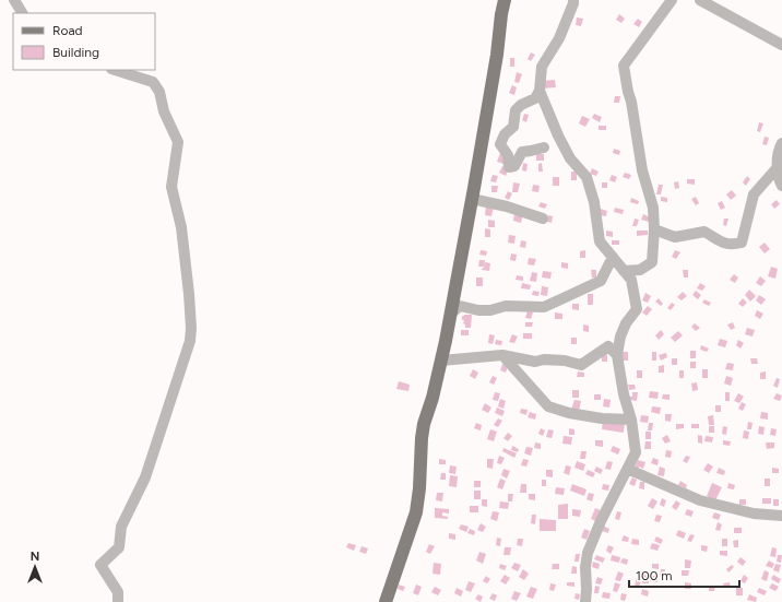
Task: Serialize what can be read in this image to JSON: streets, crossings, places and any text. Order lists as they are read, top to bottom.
{
  "legend": ["Road", "Building"],
  "scale_bar": "100 m",
  "north": "top"
}
